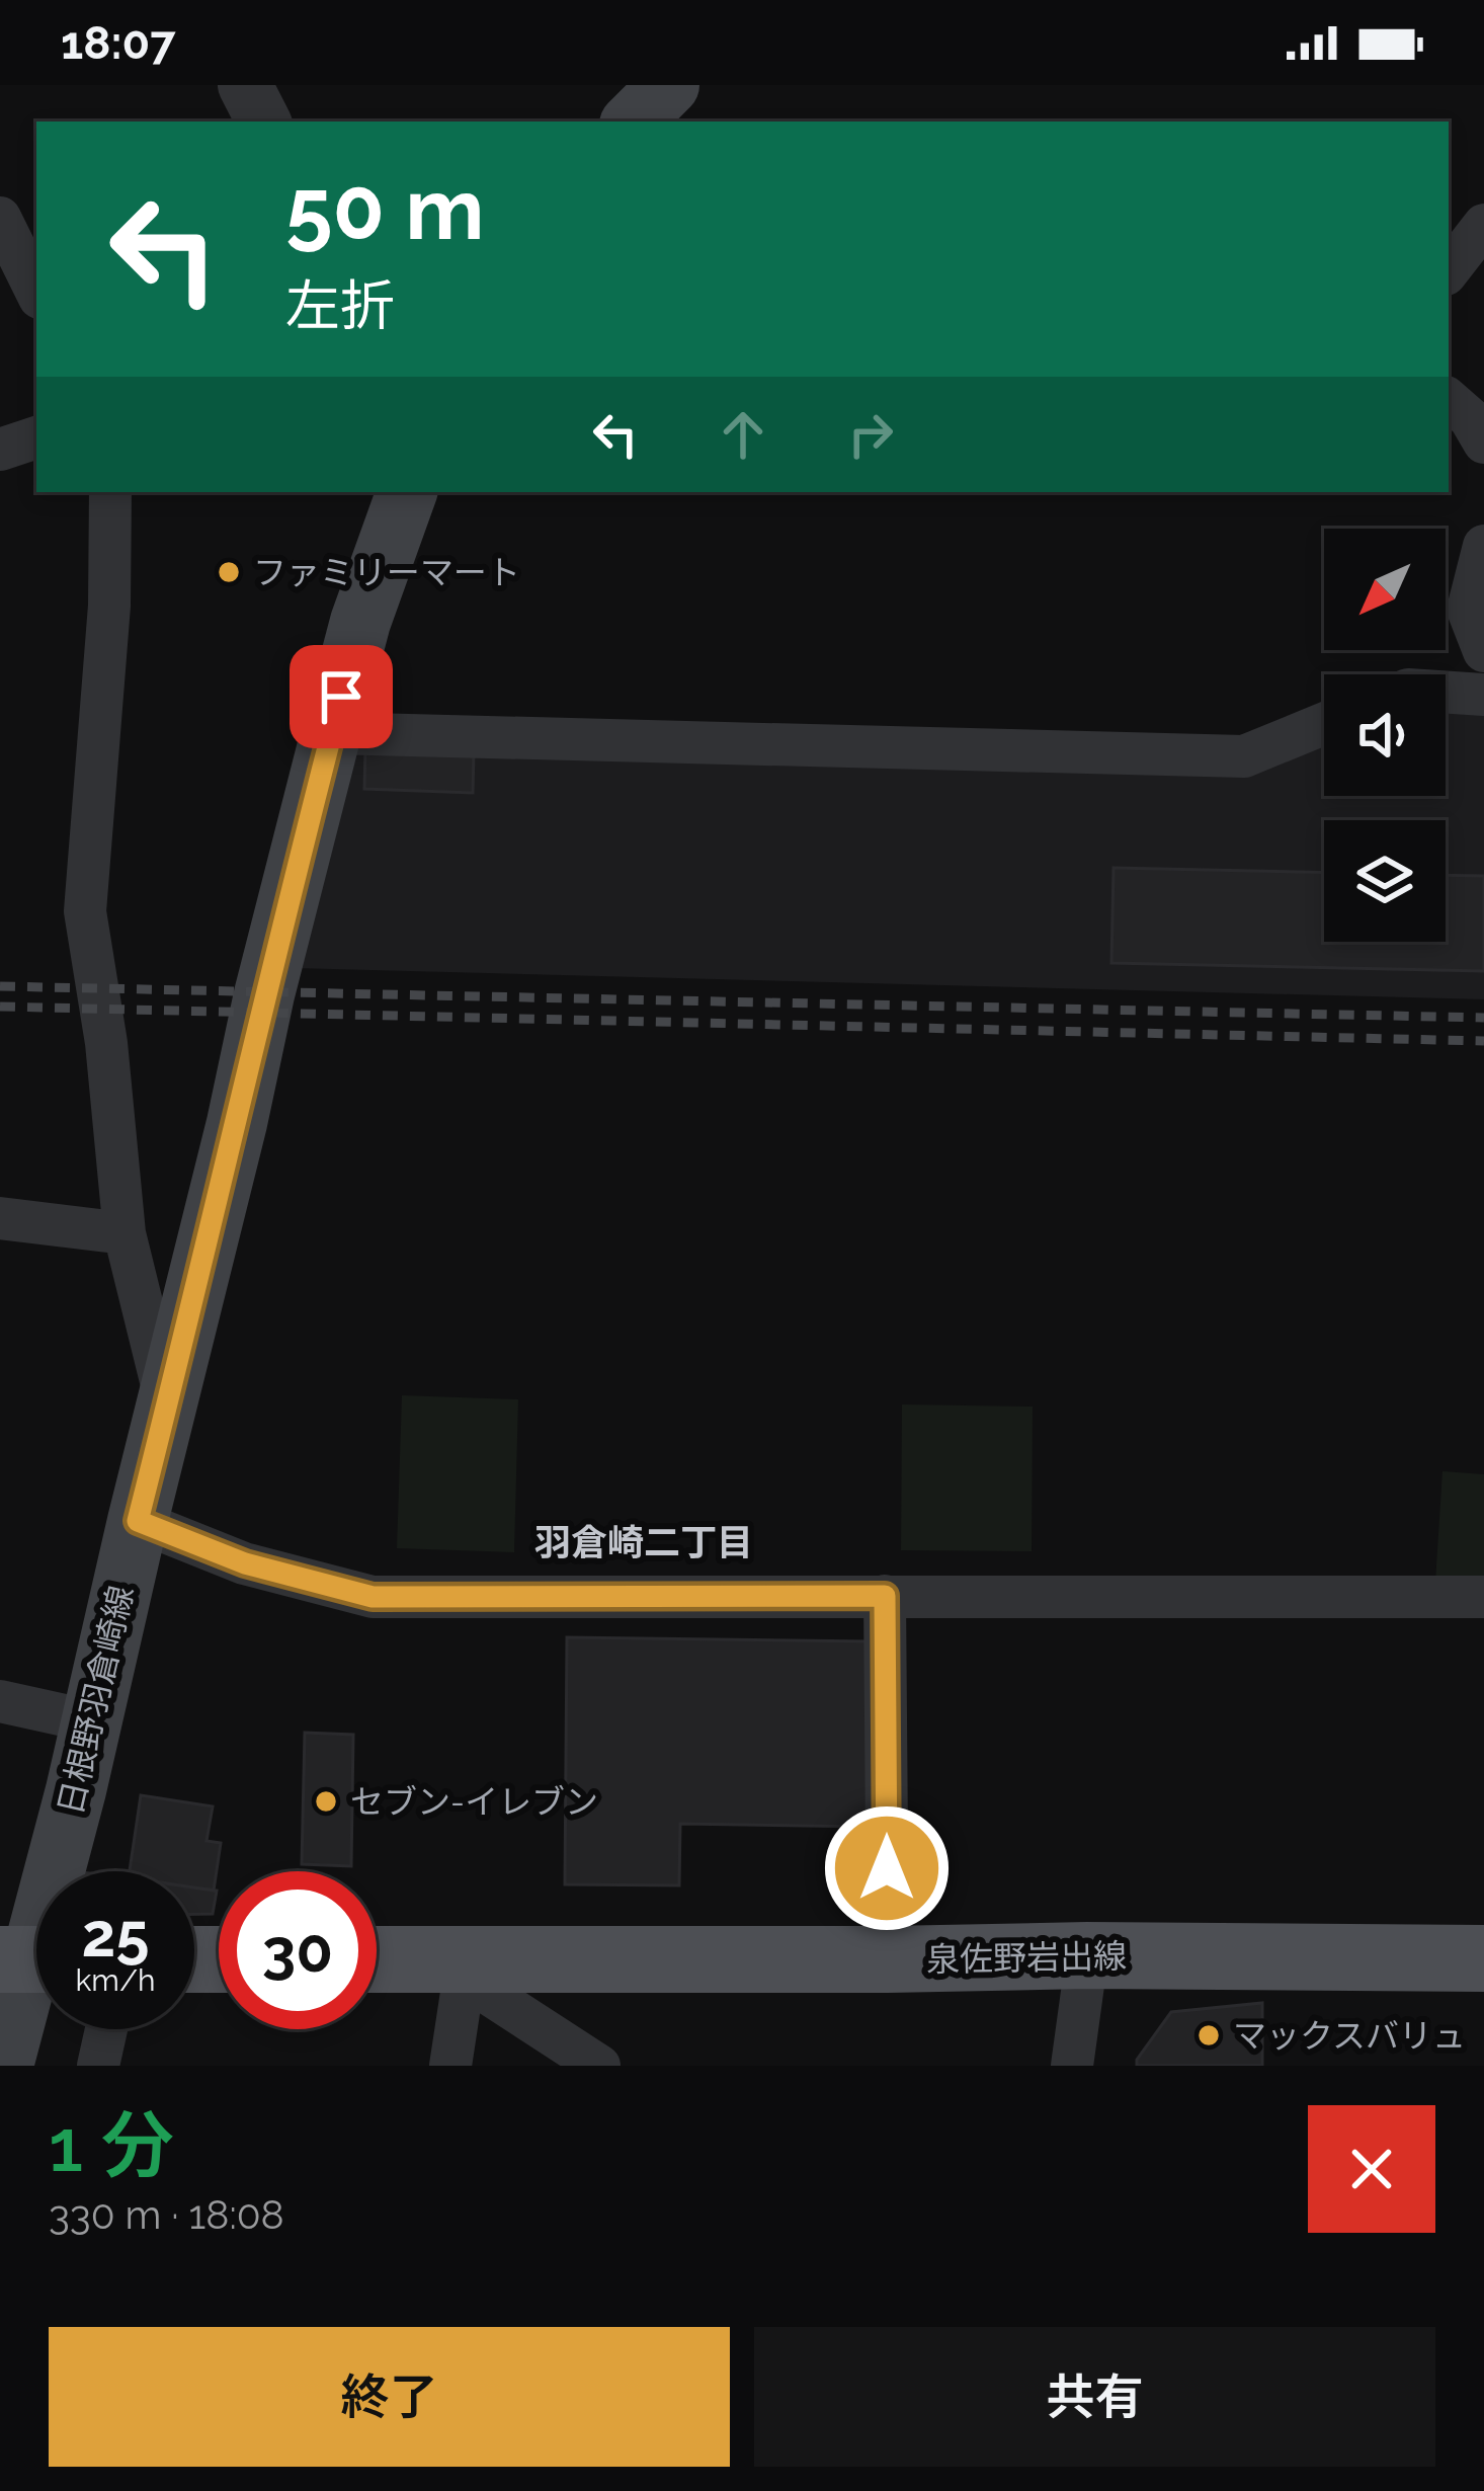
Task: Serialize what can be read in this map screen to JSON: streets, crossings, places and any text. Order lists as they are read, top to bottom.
{
  "streets": {
    "main road": ["日根野羽倉崎線", "泉佐野岩出線"]
  },
  "districts": ["羽倉崎二丁目"],
  "places": ["ファミリーマート", "セブン-イレブン", "マックスバリュ"],
  "north": "bottom left",
  "page": {
    "status": "18:07",
    "turn": ["50 m", "左折"],
    "speed": "25 km/h",
    "limit": "30",
    "heading": ["1 分", "330 m · 18:08"],
    "buttons": ["終了", "共有"]
  }
}
